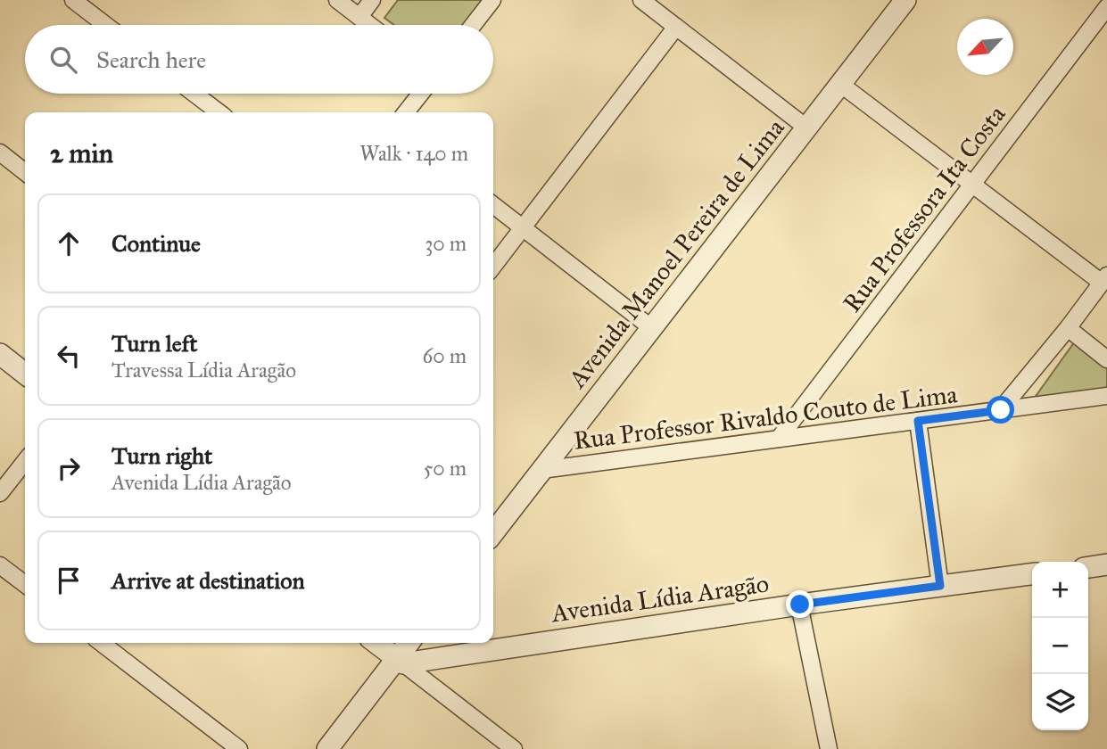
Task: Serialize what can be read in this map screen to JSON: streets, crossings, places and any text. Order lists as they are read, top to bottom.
{
  "streets": {
    "street": [
      "Rua Professora Ita Costa",
      "Avenida Manoel Pereira de Lima",
      "Rua Professor Rivaldo Couto de Lima",
      "Avenida Lídia Aragão"
    ]
  },
  "crossings": [
    ["Rua Professora Ita Costa", "Rua Professor Rivaldo Couto de Lima"],
    ["Avenida Manoel Pereira de Lima", "Rua Professor Rivaldo Couto de Lima"]
  ],
  "north": "bottom left",
  "page": {
    "search": "Search here",
    "heading": ["2 min", "Walk · 140 m"],
    "list": [
      ["Continue", "30 m"],
      ["Turn left", "Travessa Lídia Aragão", "60 m"],
      ["Turn right", "Avenida Lídia Aragão", "50 m"],
      "Arrive at destination"
    ],
    "map_buttons": ["+", "−"]
  }
}
